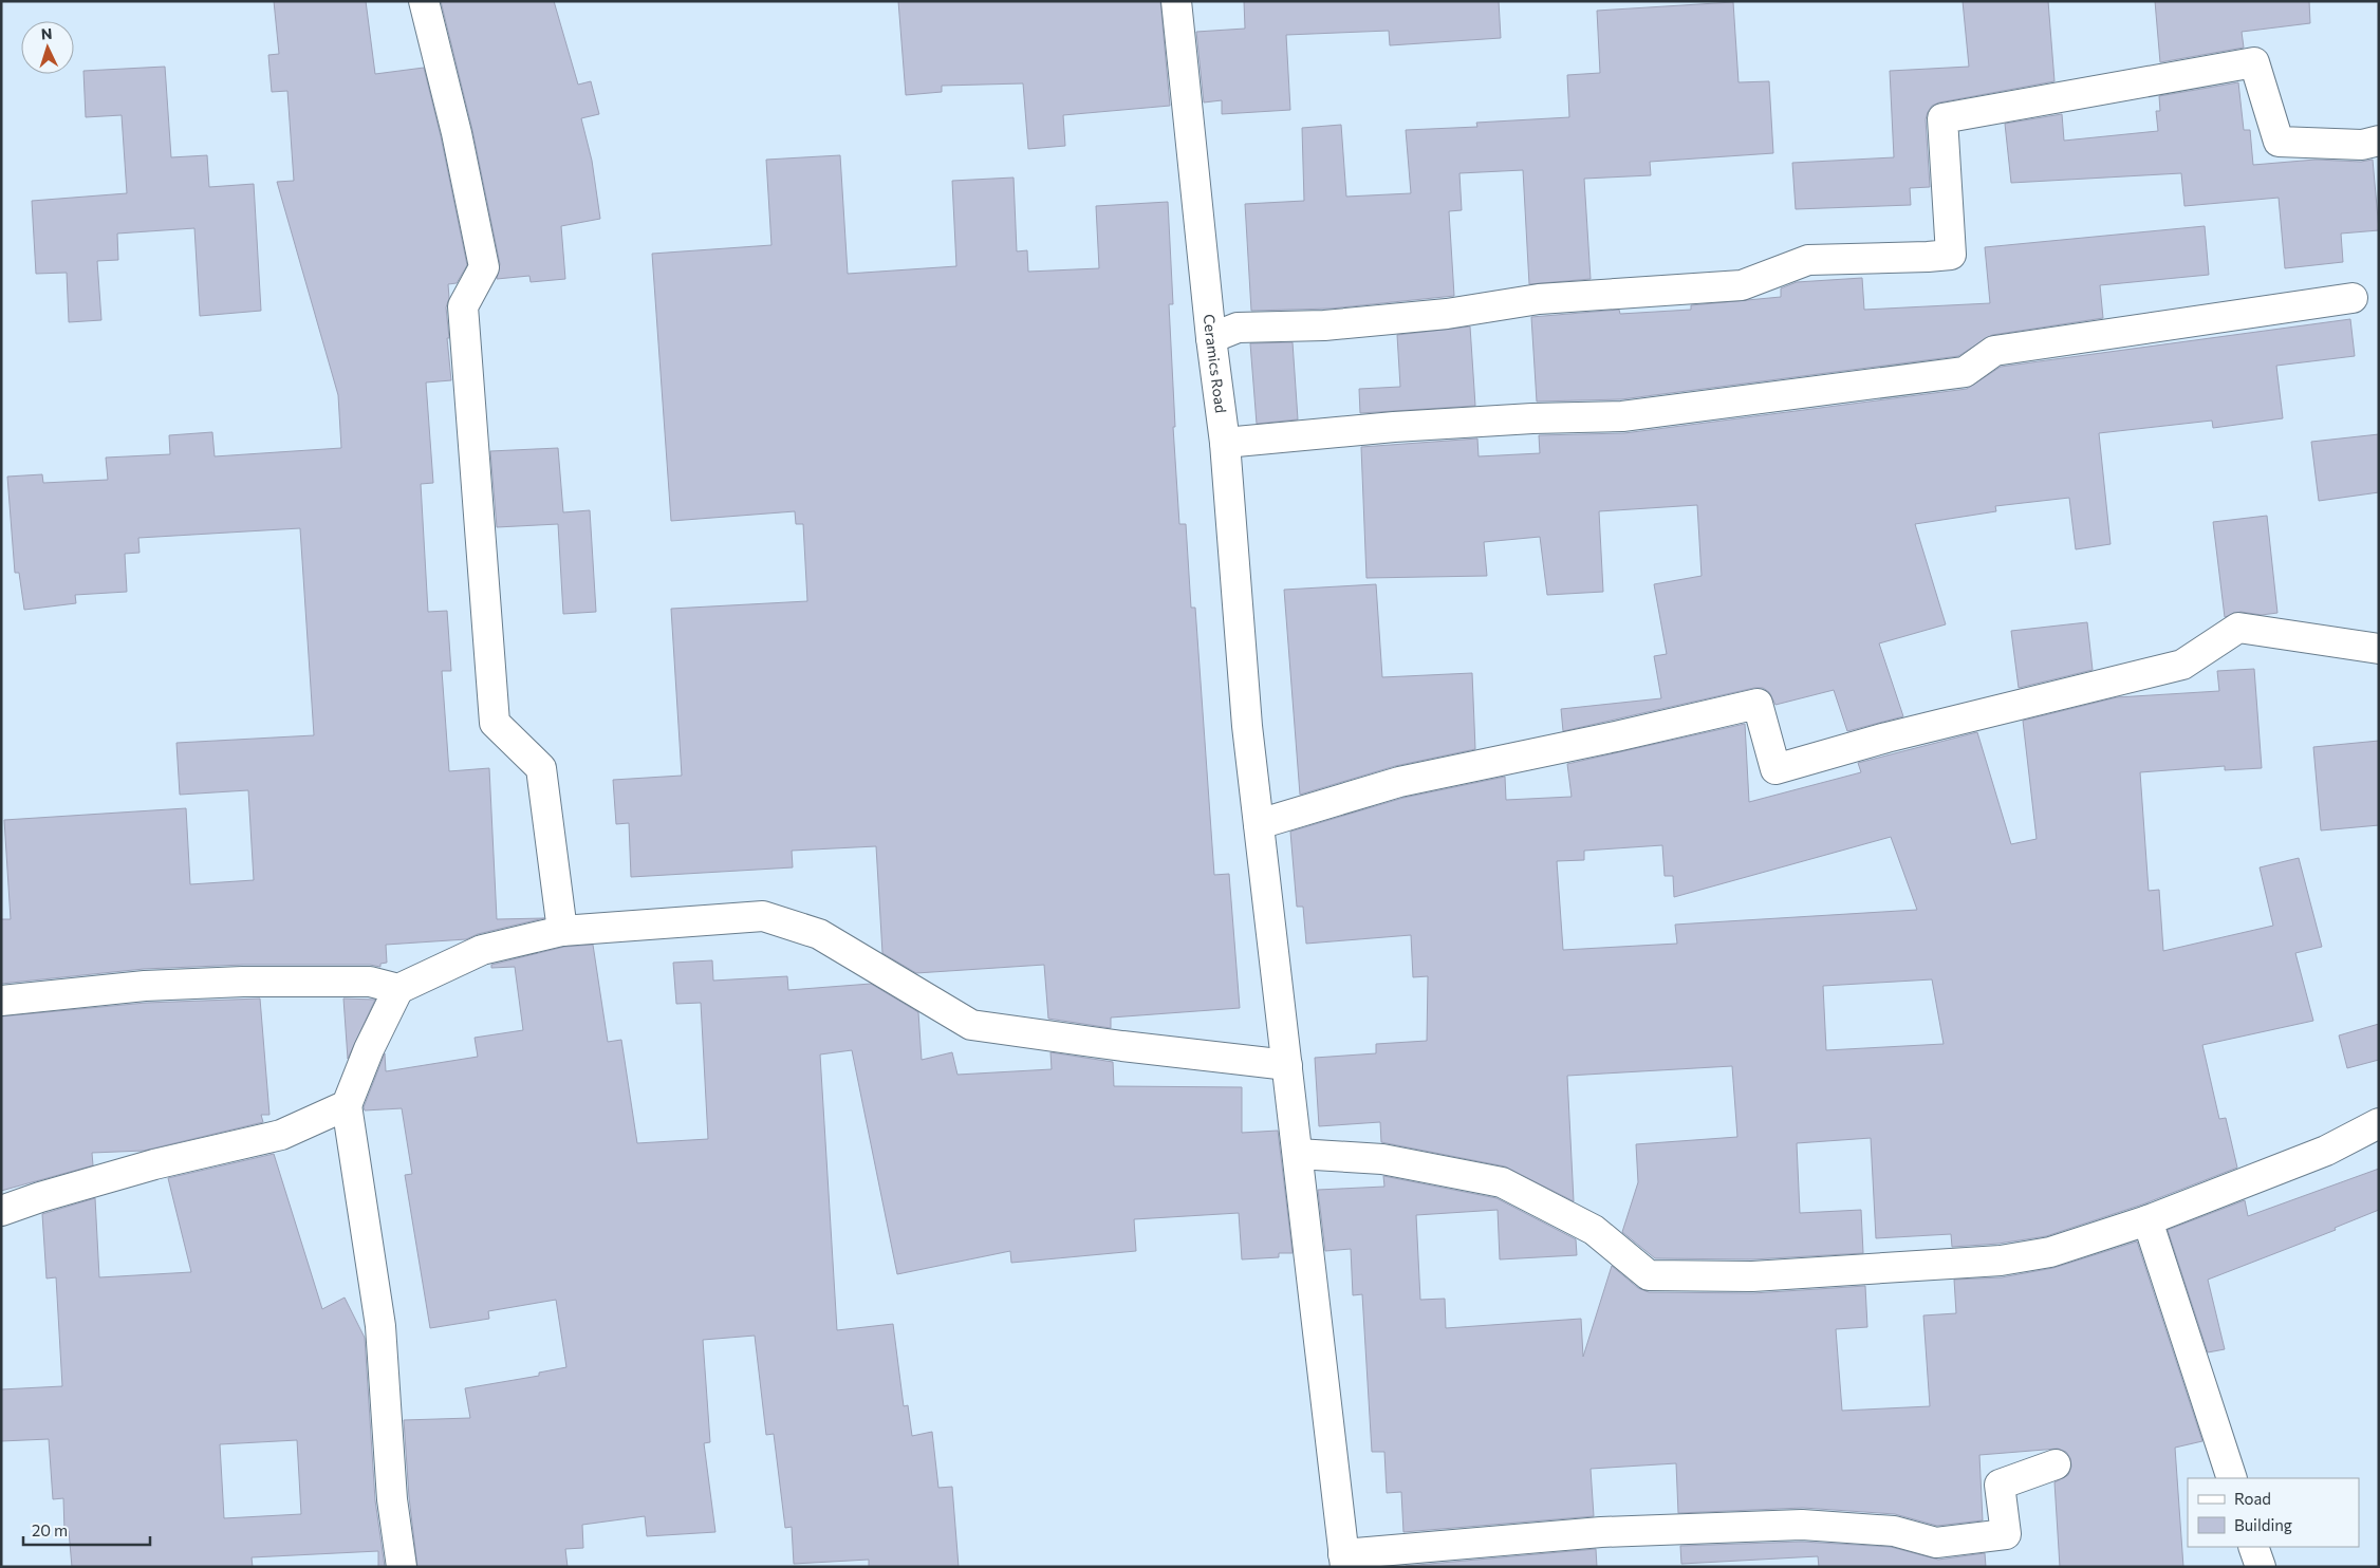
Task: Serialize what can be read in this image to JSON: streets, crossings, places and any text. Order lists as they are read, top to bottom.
{
  "streets": {
    "street": ["Ceramics Road"]
  },
  "legend": ["Road", "Building"],
  "scale_bar": "20 m",
  "north": "top"
}
